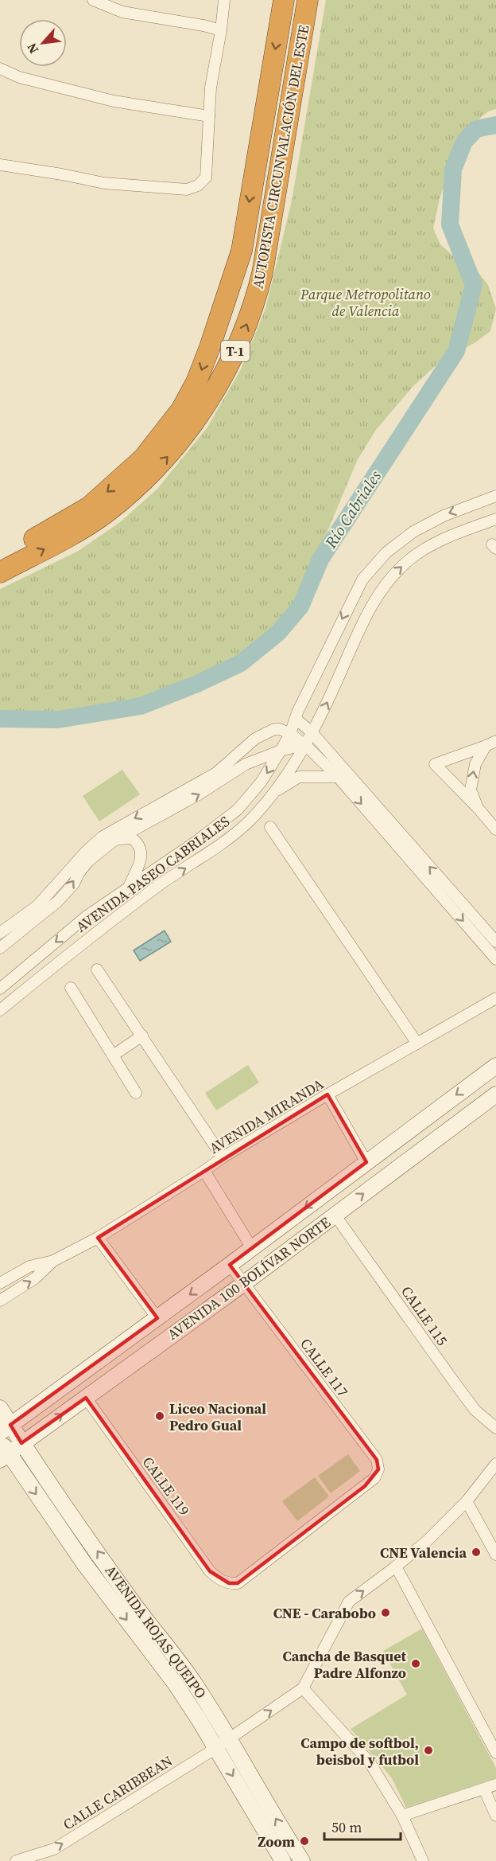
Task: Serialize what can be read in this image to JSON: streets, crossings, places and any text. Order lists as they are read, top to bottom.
{
  "streets": {
    "highway": ["AUTOPISTA CIRCUNVALACIÓN DEL ESTE", "T-1"],
    "main road": ["AVENIDA 100 BOLÍVAR NORTE", "AVENIDA ROJAS QUEIPO"],
    "street": [
      "AVENIDA PASEO CABRIALES",
      "AVENIDA MIRANDA",
      "CALLE 115",
      "CALLE 117",
      "CALLE 119",
      "CALLE CARIBBEAN"
    ]
  },
  "crossings": [
    ["AVENIDA 100 BOLÍVAR NORTE", "CALLE 115"],
    ["AVENIDA 100 BOLÍVAR NORTE", "CALLE 117"],
    ["AVENIDA 100 BOLÍVAR NORTE", "CALLE 119"],
    ["AVENIDA 100 BOLÍVAR NORTE", "AVENIDA ROJAS QUEIPO"],
    ["CALLE 117", "CALLE 119"],
    ["AVENIDA ROJAS QUEIPO", "CALLE CARIBBEAN"]
  ],
  "one_way": ["CALLE CARIBBEAN"],
  "water": ["Río Cabriales"],
  "parks": ["Parque Metropolitano de Valencia"],
  "places": [
    "Liceo Nacional Pedro Gual",
    "CNE Valencia",
    "CNE - Carabobo",
    "Cancha de Basquet Padre Alfonzo",
    "Campo de softbol, beisbol y futbol",
    "Zoom"
  ],
  "scale_bar": "50 m",
  "north": "bottom left"
}
